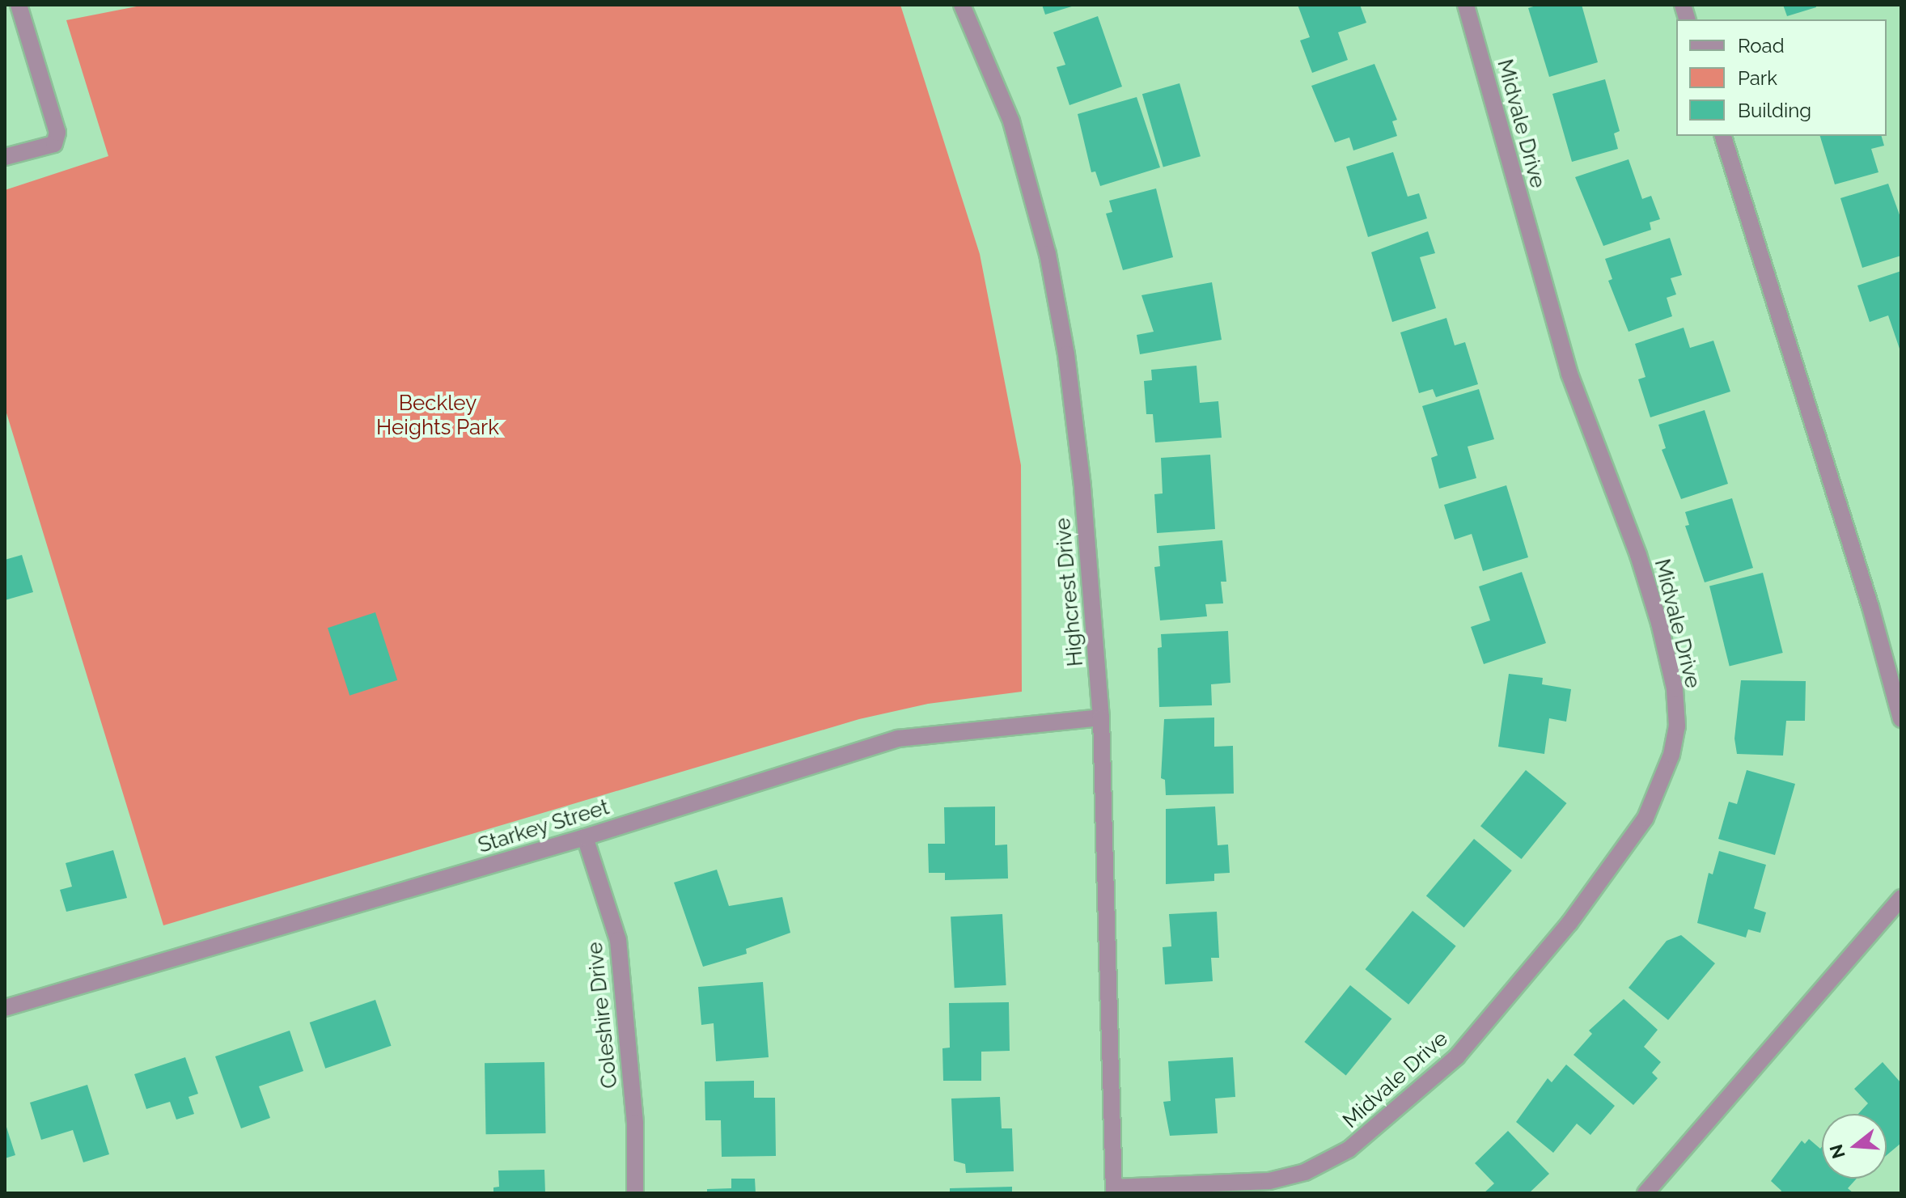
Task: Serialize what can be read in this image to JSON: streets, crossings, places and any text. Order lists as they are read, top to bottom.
{
  "streets": {
    "street": [
      "Midvale Drive",
      "Highcrest Drive",
      "Starkey Street",
      "Coleshire Drive"
    ]
  },
  "crossings": [
    ["Midvale Drive", "Highcrest Drive"],
    ["Highcrest Drive", "Starkey Street"],
    ["Starkey Street", "Coleshire Drive"]
  ],
  "parks": ["Beckley Heights Park"],
  "legend": ["Road", "Park", "Building"],
  "north": "left"
}
